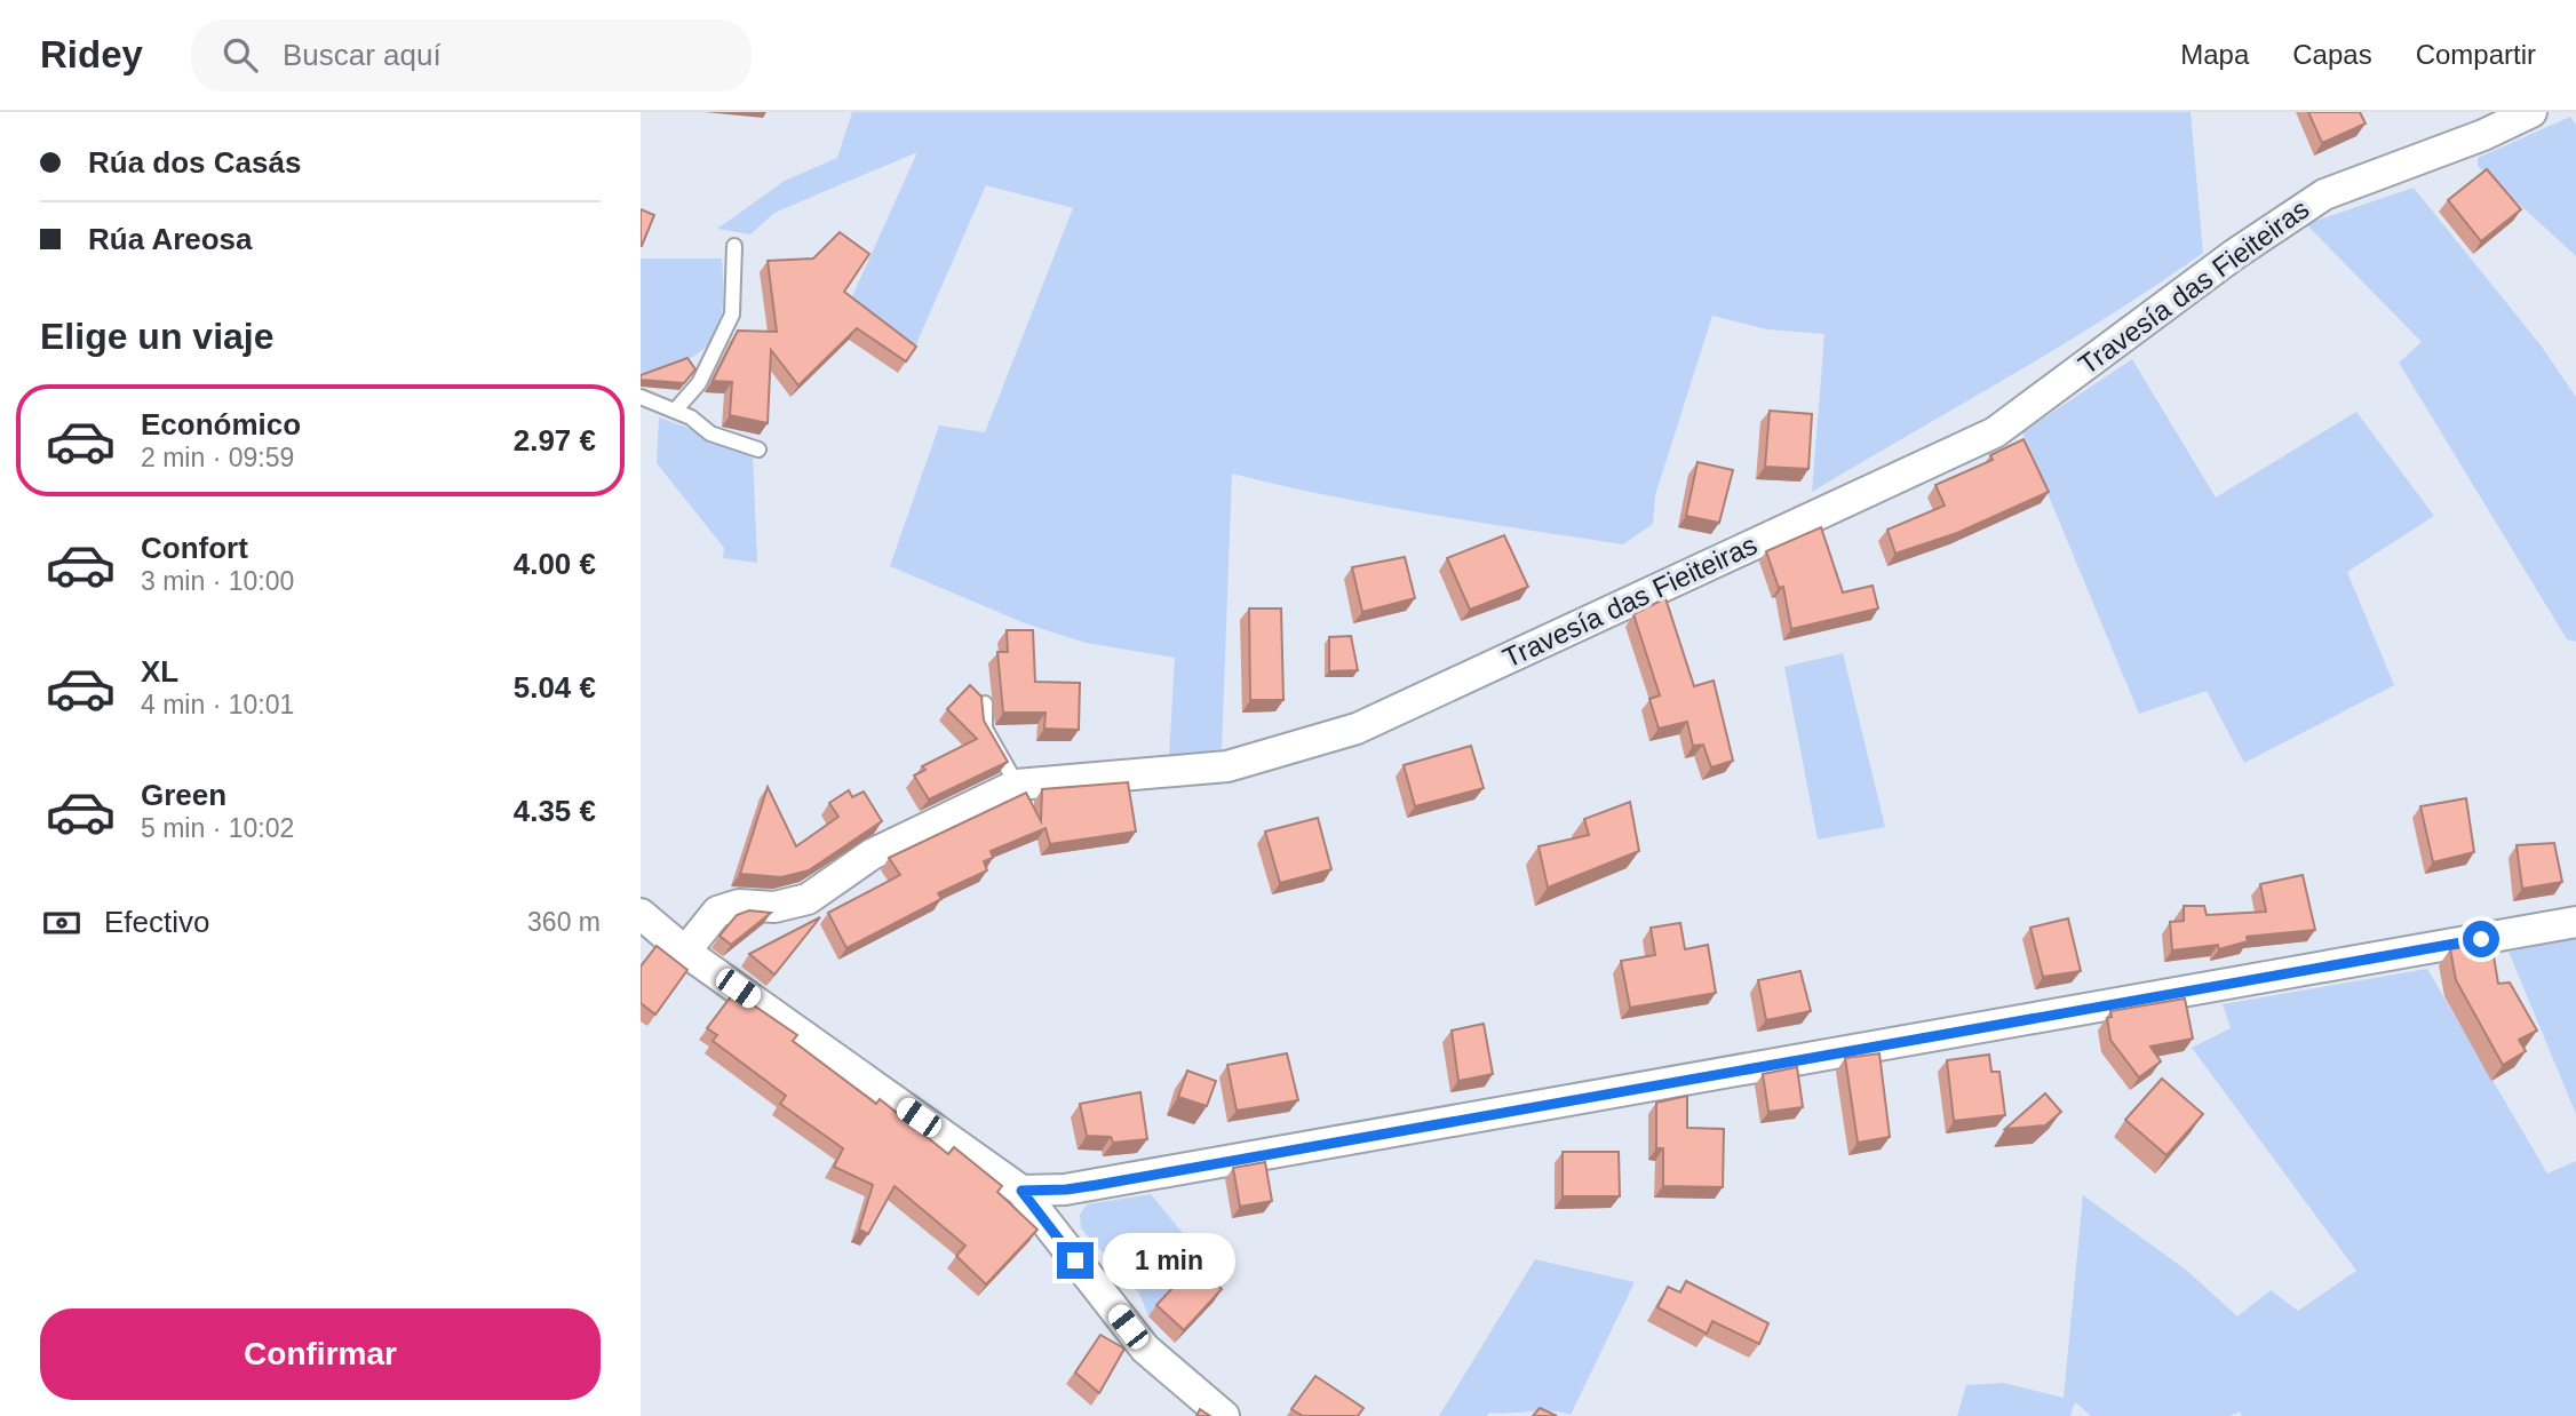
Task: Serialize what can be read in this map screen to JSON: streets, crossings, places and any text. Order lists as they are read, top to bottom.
{
  "streets": {
    "street": ["Travesía das Fieiteiras"]
  },
  "page": {
    "header": "Ridey",
    "search": "Buscar aquí",
    "nav": ["Mapa", "Capas", "Compartir"],
    "banner": ["Rúa dos Casás", "Rúa Areosa"],
    "heading": "Elige un viaje",
    "list": [
      {
        "name": "Económico",
        "note": "2 min · 09:59",
        "value": "2.97 €"
      },
      {
        "name": "Confort",
        "note": "3 min · 10:00",
        "value": "4.00 €"
      },
      {
        "name": "XL",
        "note": "4 min · 10:01",
        "value": "5.04 €"
      },
      {
        "name": "Green",
        "note": "5 min · 10:02",
        "value": "4.35 €"
      }
    ],
    "pay": ["Efectivo", "360 m"],
    "bubble": "1 min",
    "buttons": "Confirmar"
  }
}
